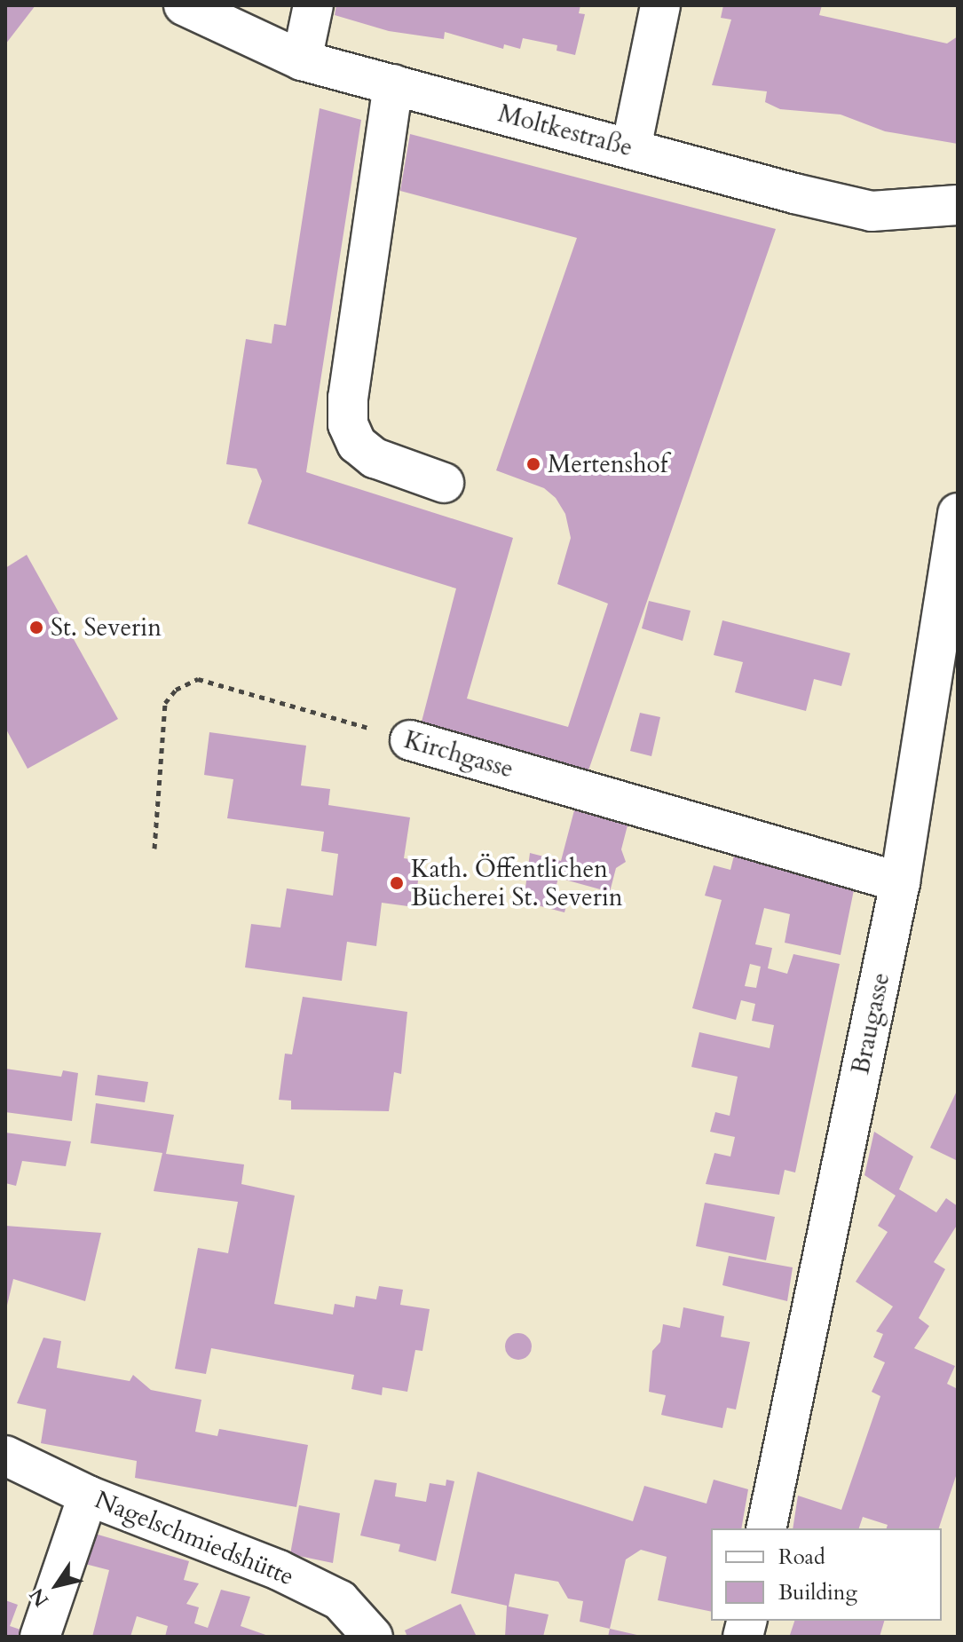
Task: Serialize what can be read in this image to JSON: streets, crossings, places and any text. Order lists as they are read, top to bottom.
{
  "streets": {
    "street": [
      "Moltkestraße",
      "Kirchgasse",
      "Braugasse",
      "Nagelschmiedshütte"
    ]
  },
  "crossings": [
    ["Kirchgasse", "Braugasse"]
  ],
  "places": ["Mertenshof", "St. Severin", "Kath. Öffentlichen Bücherei St. Severin"],
  "legend": ["Road", "Building"],
  "north": "bottom left"
}
